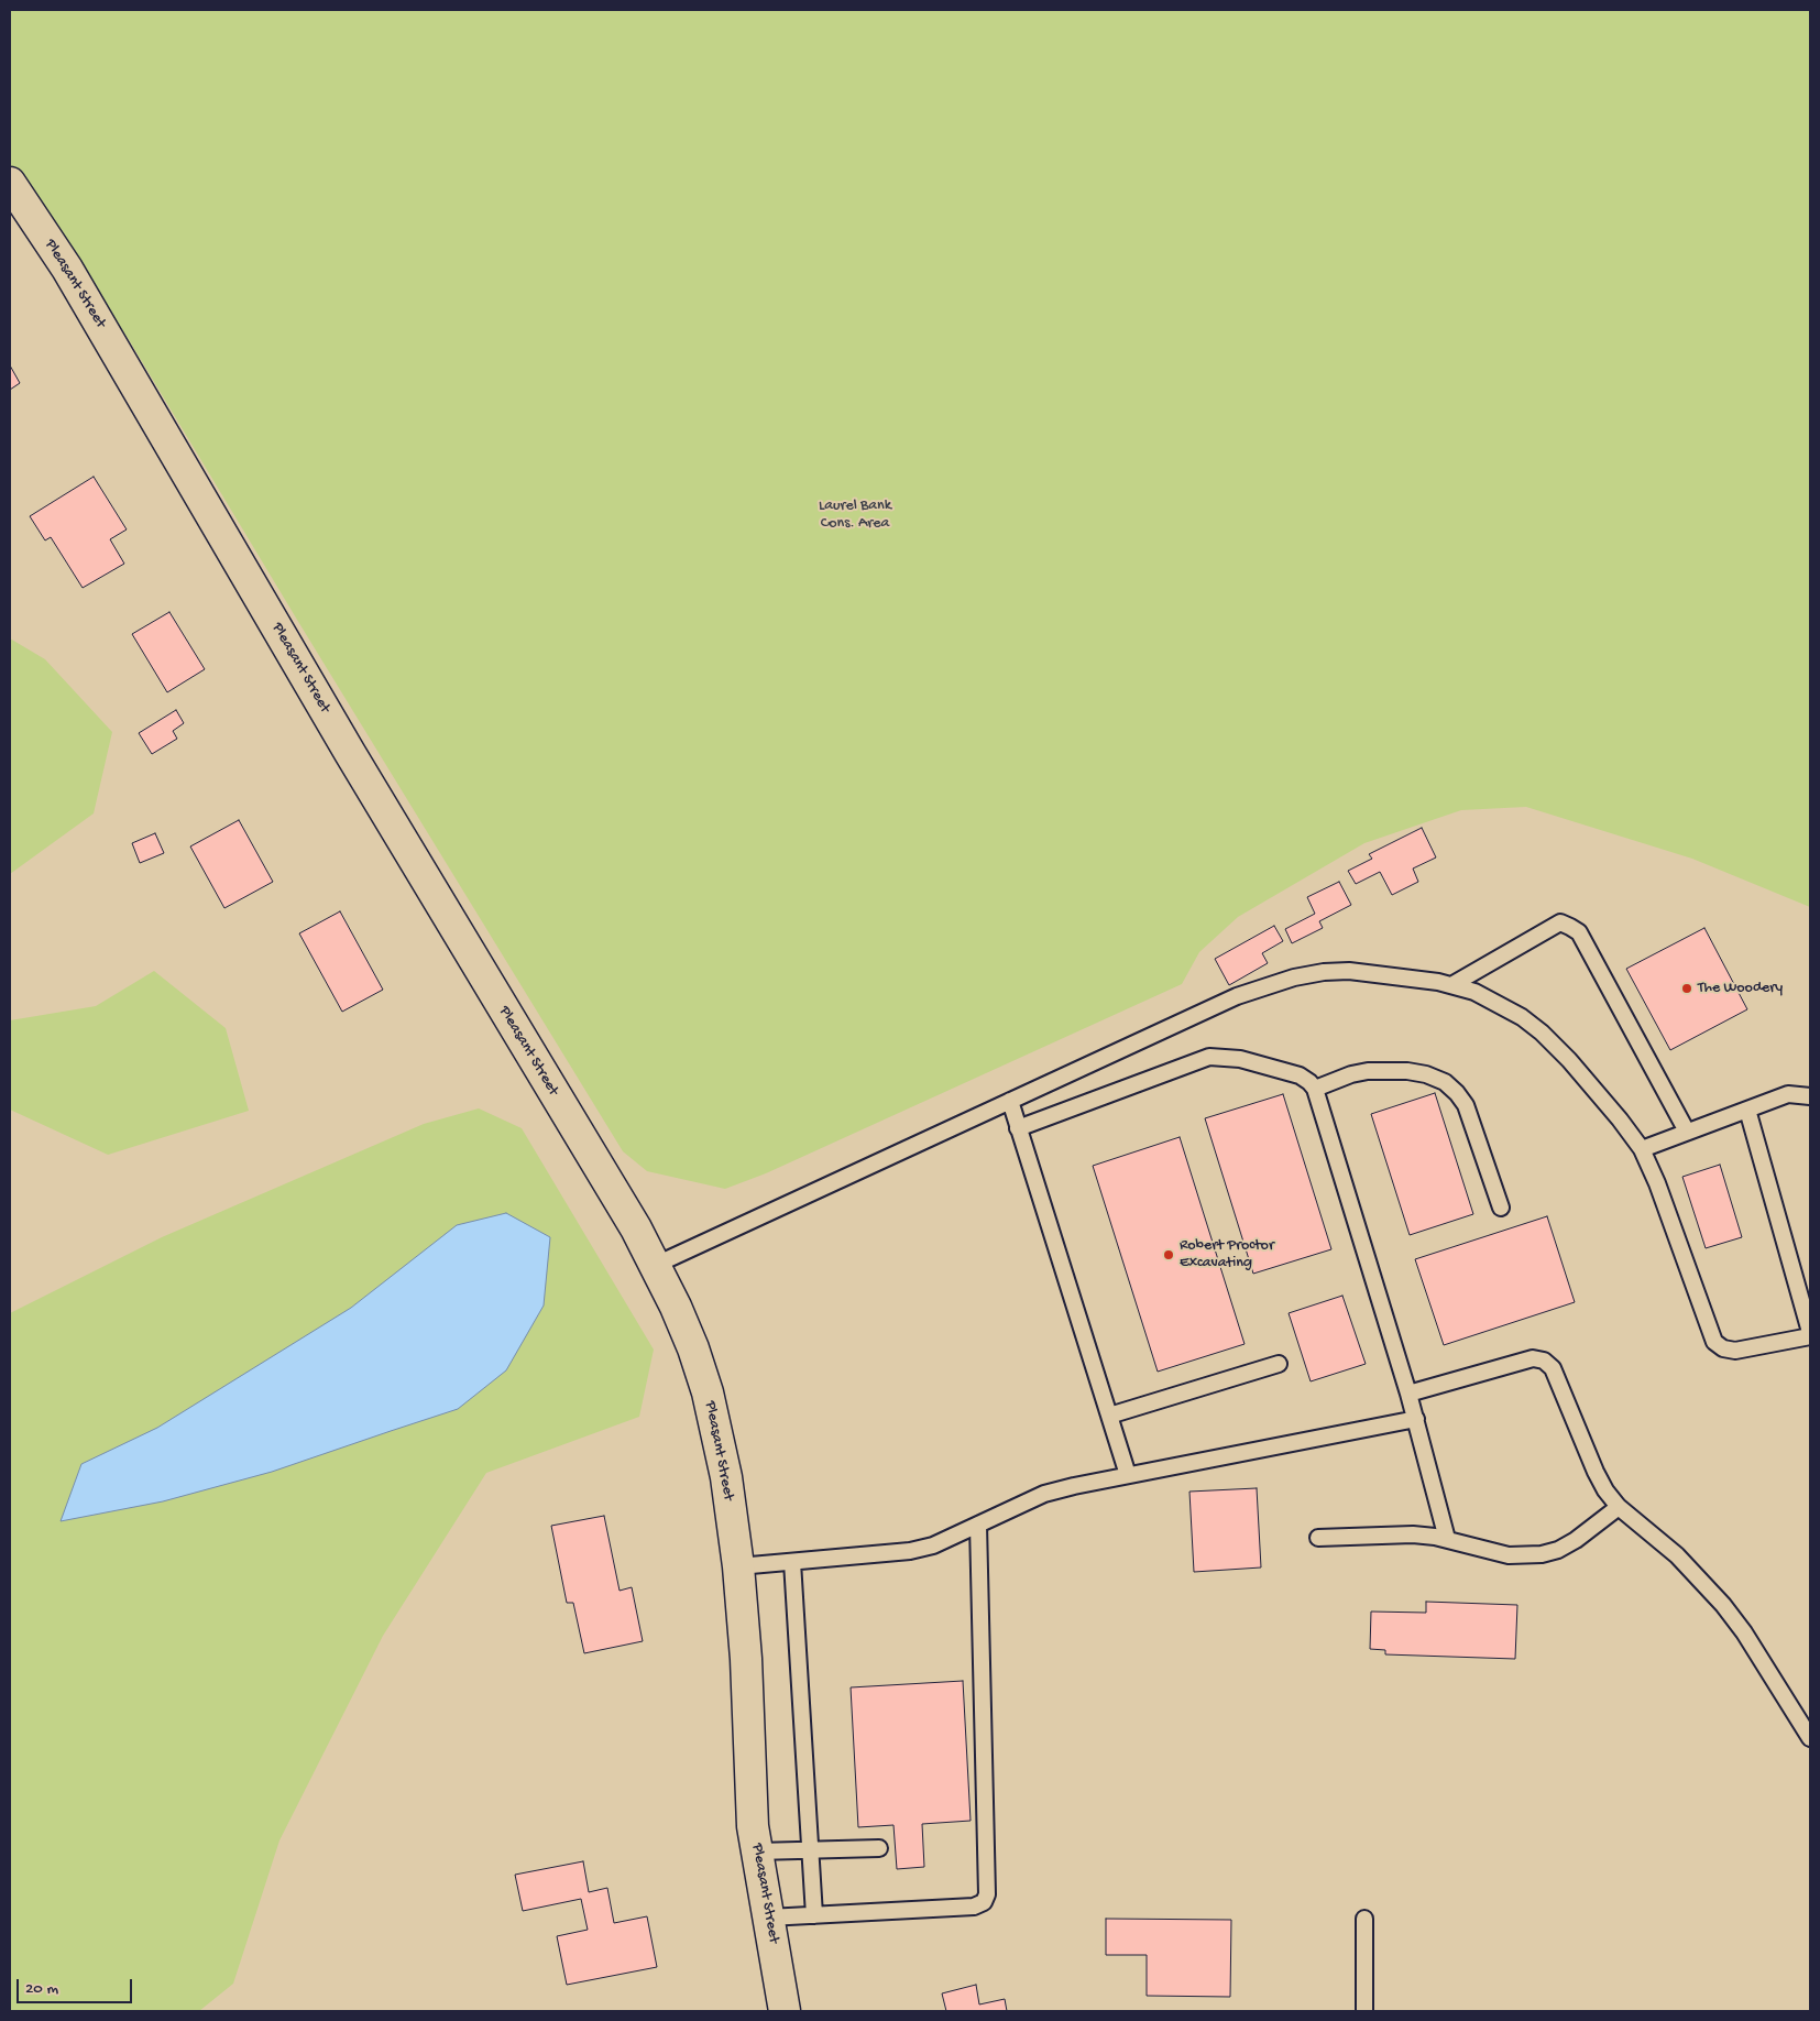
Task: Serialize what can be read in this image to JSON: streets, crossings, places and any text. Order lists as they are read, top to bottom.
{
  "streets": {
    "street": ["Pleasant Street"]
  },
  "parks": ["Laurel Bank Cons. Area"],
  "places": ["The Woodery", "Robert Proctor Excavating"],
  "scale_bar": "20 m"
}
